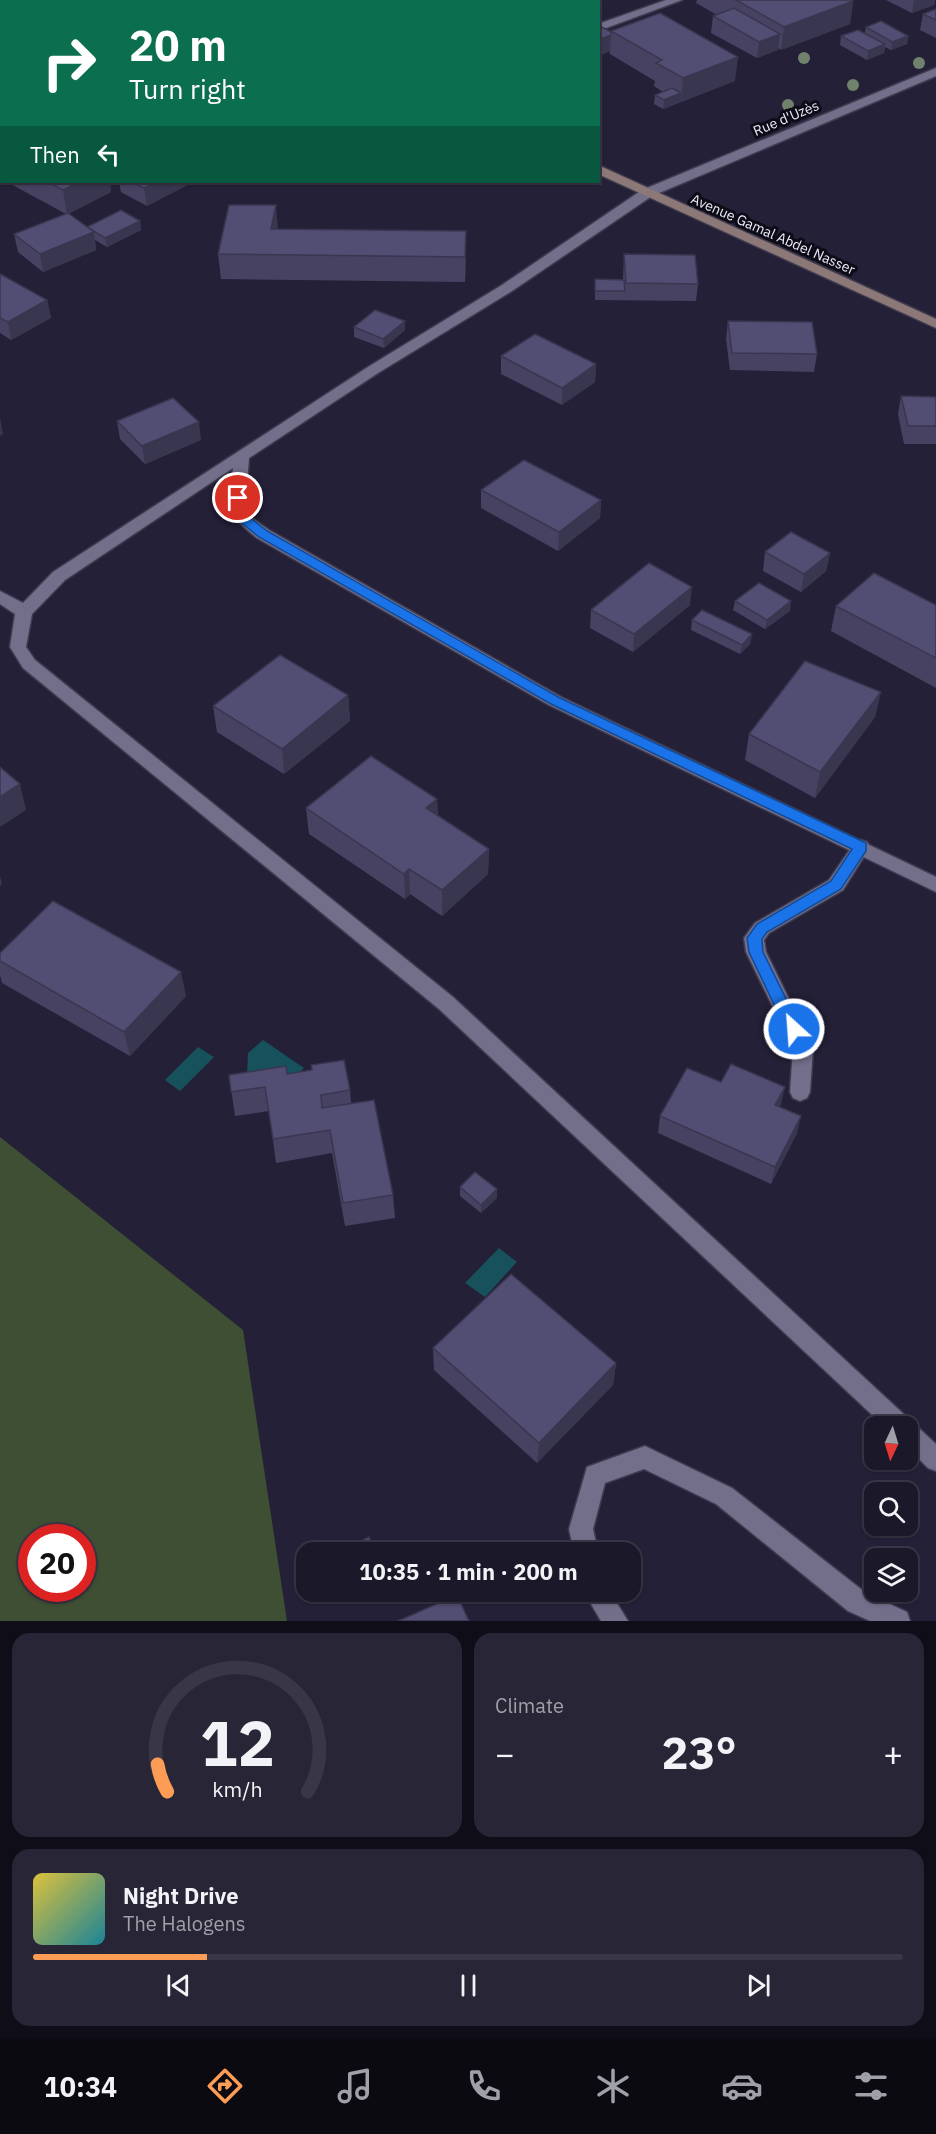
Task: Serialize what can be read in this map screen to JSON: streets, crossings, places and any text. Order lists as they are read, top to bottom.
{
  "streets": {
    "street": ["Rue d'Uzès", "Avenue Gamal Abdel Nasser"]
  },
  "crossings": [
    ["Rue d'Uzès", "Avenue Gamal Abdel Nasser"]
  ],
  "north": "bottom",
  "page": {
    "turn": ["20 m", "Turn right"],
    "then": "Then",
    "limit": "20",
    "trip": "10:35 · 1 min · 200 m",
    "tile": "Climate",
    "heat": ["−", "23°", "+"],
    "song": ["Night Drive", "The Halogens"],
    "tabs": "10:34",
    "gauge": ["12", "km/h"]
  }
}
